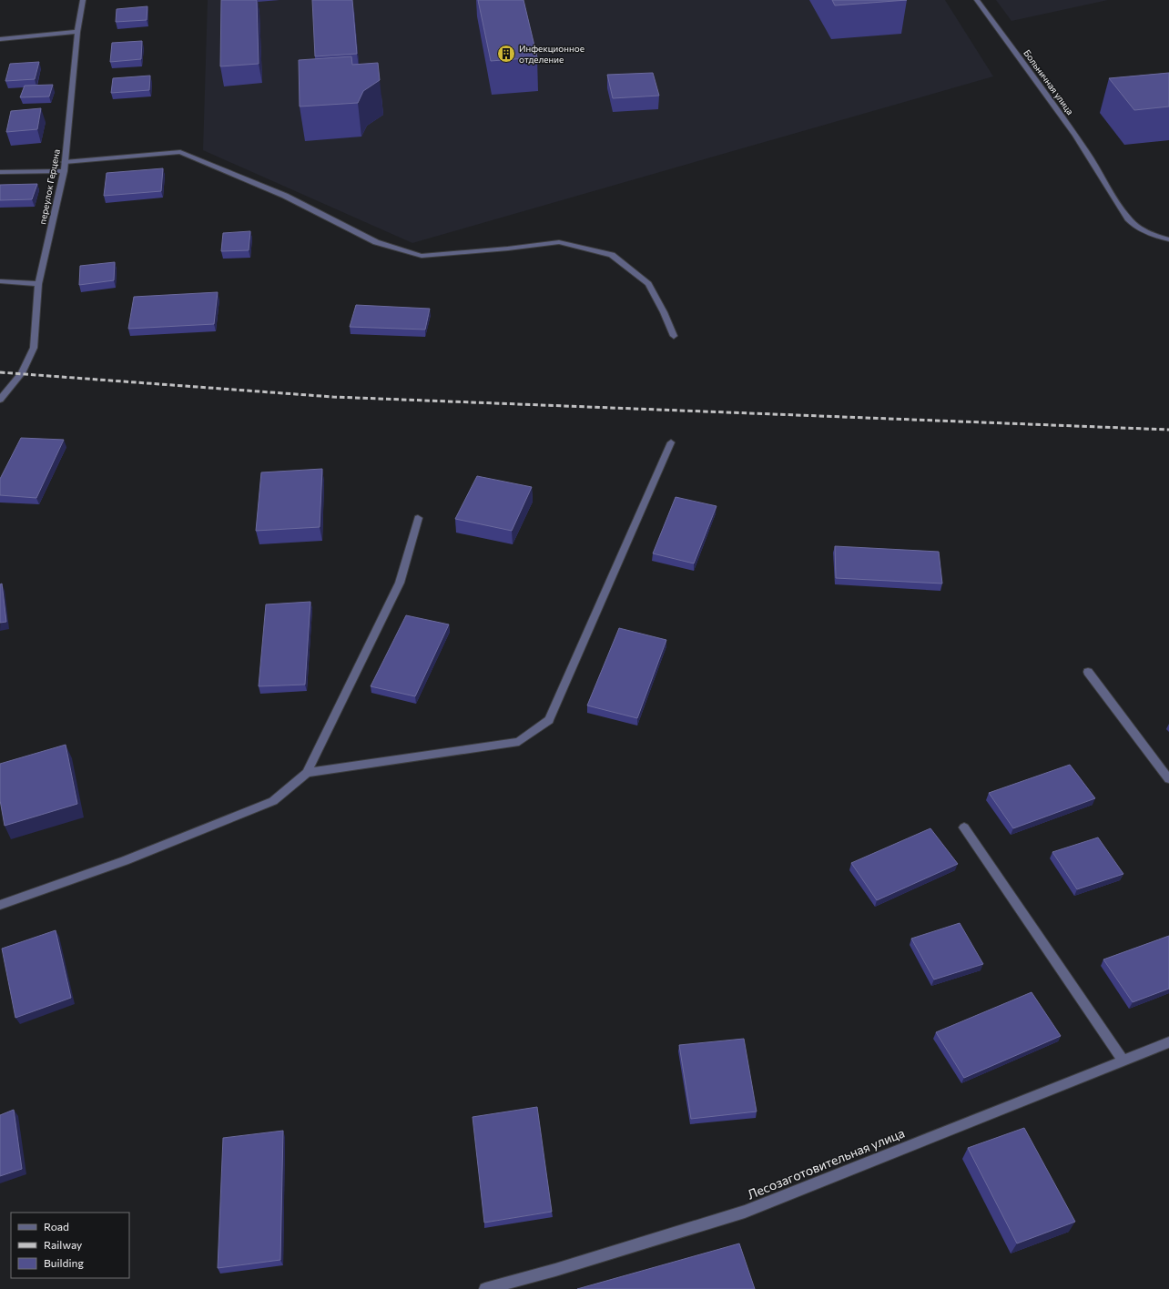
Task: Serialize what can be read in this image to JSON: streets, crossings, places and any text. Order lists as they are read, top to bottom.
{
  "streets": {
    "street": ["Больничная улица", "переулок Герцена", "Лесозаготовительная улица"]
  },
  "places": {
    "building": ["Инфекционное отделение"]
  },
  "legend": ["Road", "Railway", "Building"]
}
